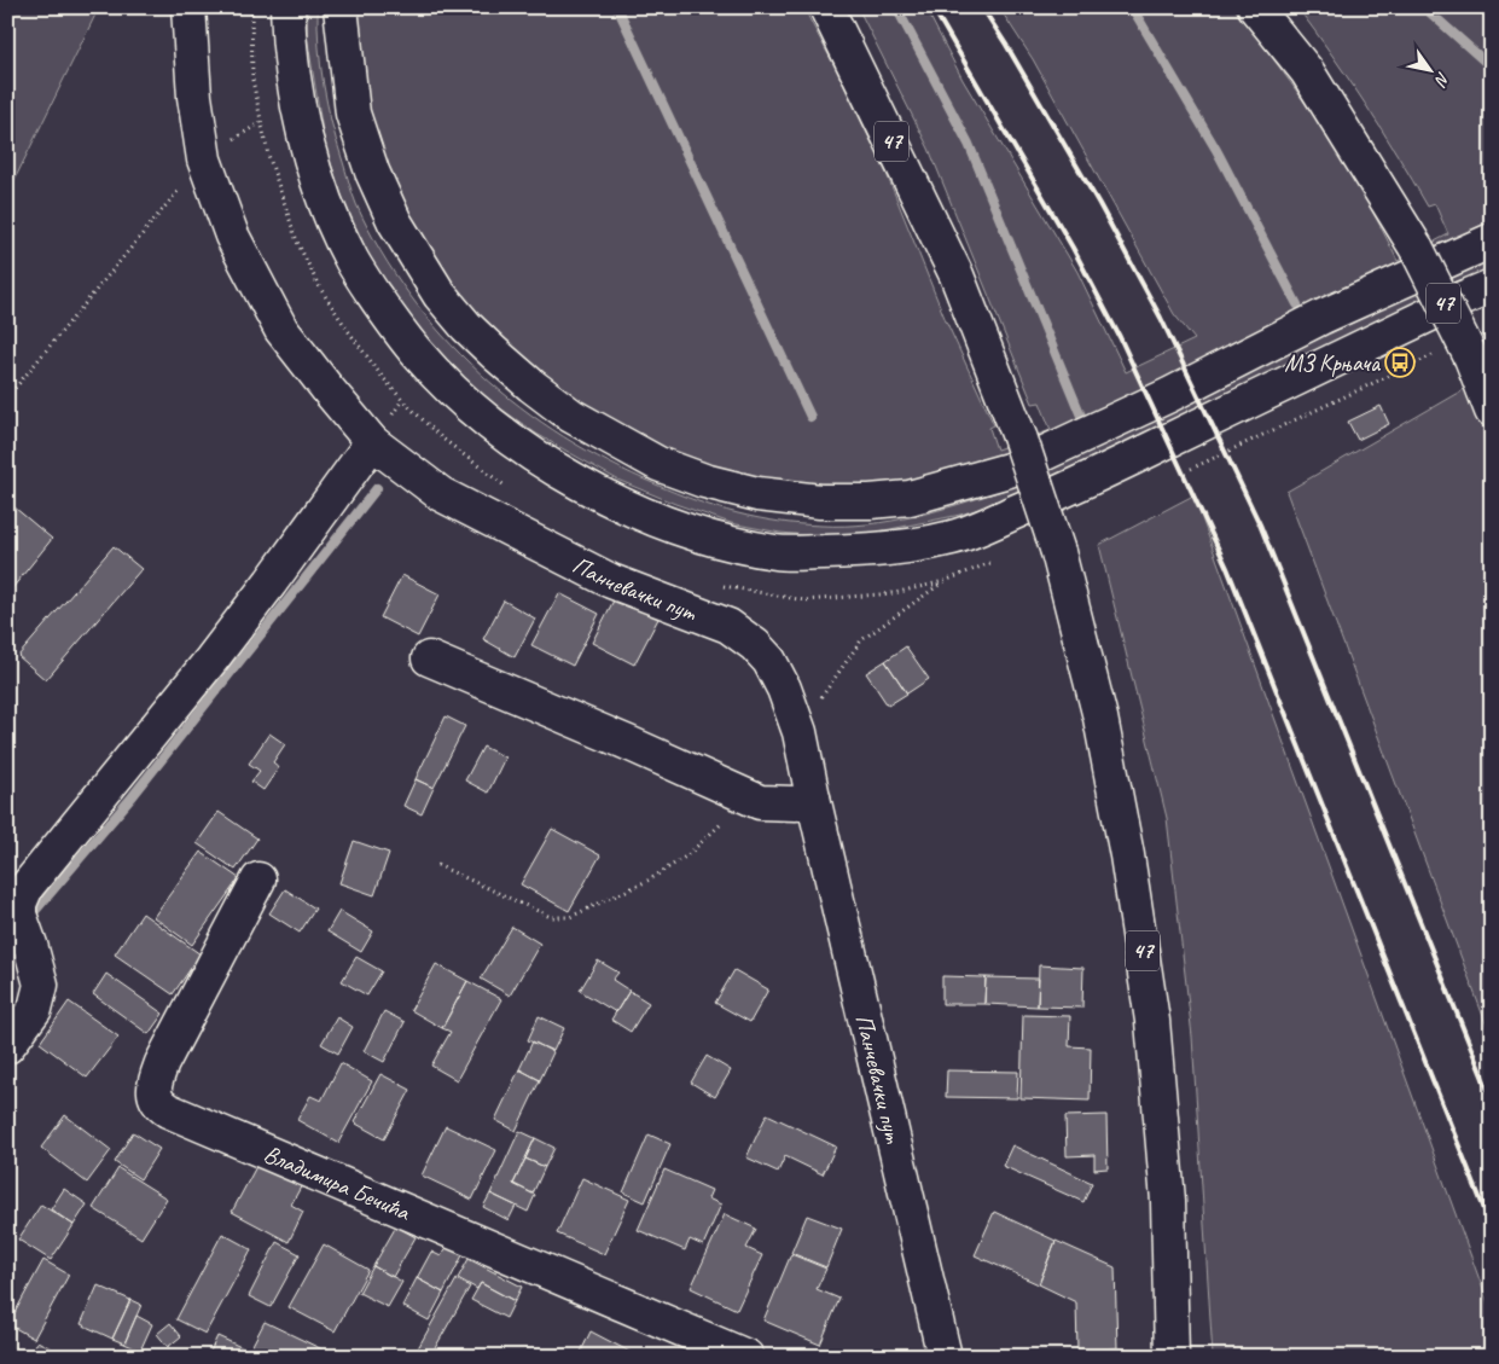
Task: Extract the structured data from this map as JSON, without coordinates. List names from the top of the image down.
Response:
{
  "streets": {
    "main road": ["47", "Панчевачки пут", "Владимира Бечића"]
  },
  "places": {
    "bus stop": ["МЗ Крњача"]
  },
  "north": "bottom right"
}
